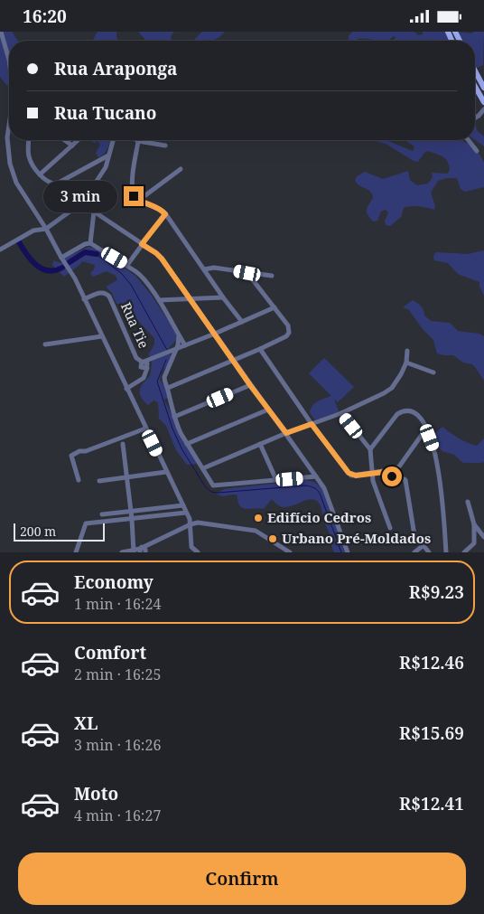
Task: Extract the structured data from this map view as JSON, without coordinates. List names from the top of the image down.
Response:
{
  "streets": {
    "street": ["Rua Tie"]
  },
  "places": ["Edifício Cedros", "Urbano Pré-Moldados"],
  "scale_bar": "200 m",
  "page": {
    "status": "16:20",
    "banner": ["Rua Araponga", "Rua Tucano"],
    "bubble": "3 min",
    "scale": "200 m",
    "list": [
      {
        "name": "Economy",
        "note": "1 min · 16:24",
        "value": "R$9.23"
      },
      {
        "name": "Comfort",
        "note": "2 min · 16:25",
        "value": "R$12.46"
      },
      {
        "name": "XL",
        "note": "3 min · 16:26",
        "value": "R$15.69"
      },
      {
        "name": "Moto",
        "note": "4 min · 16:27",
        "value": "R$12.41"
      }
    ],
    "buttons": "Confirm"
  }
}
